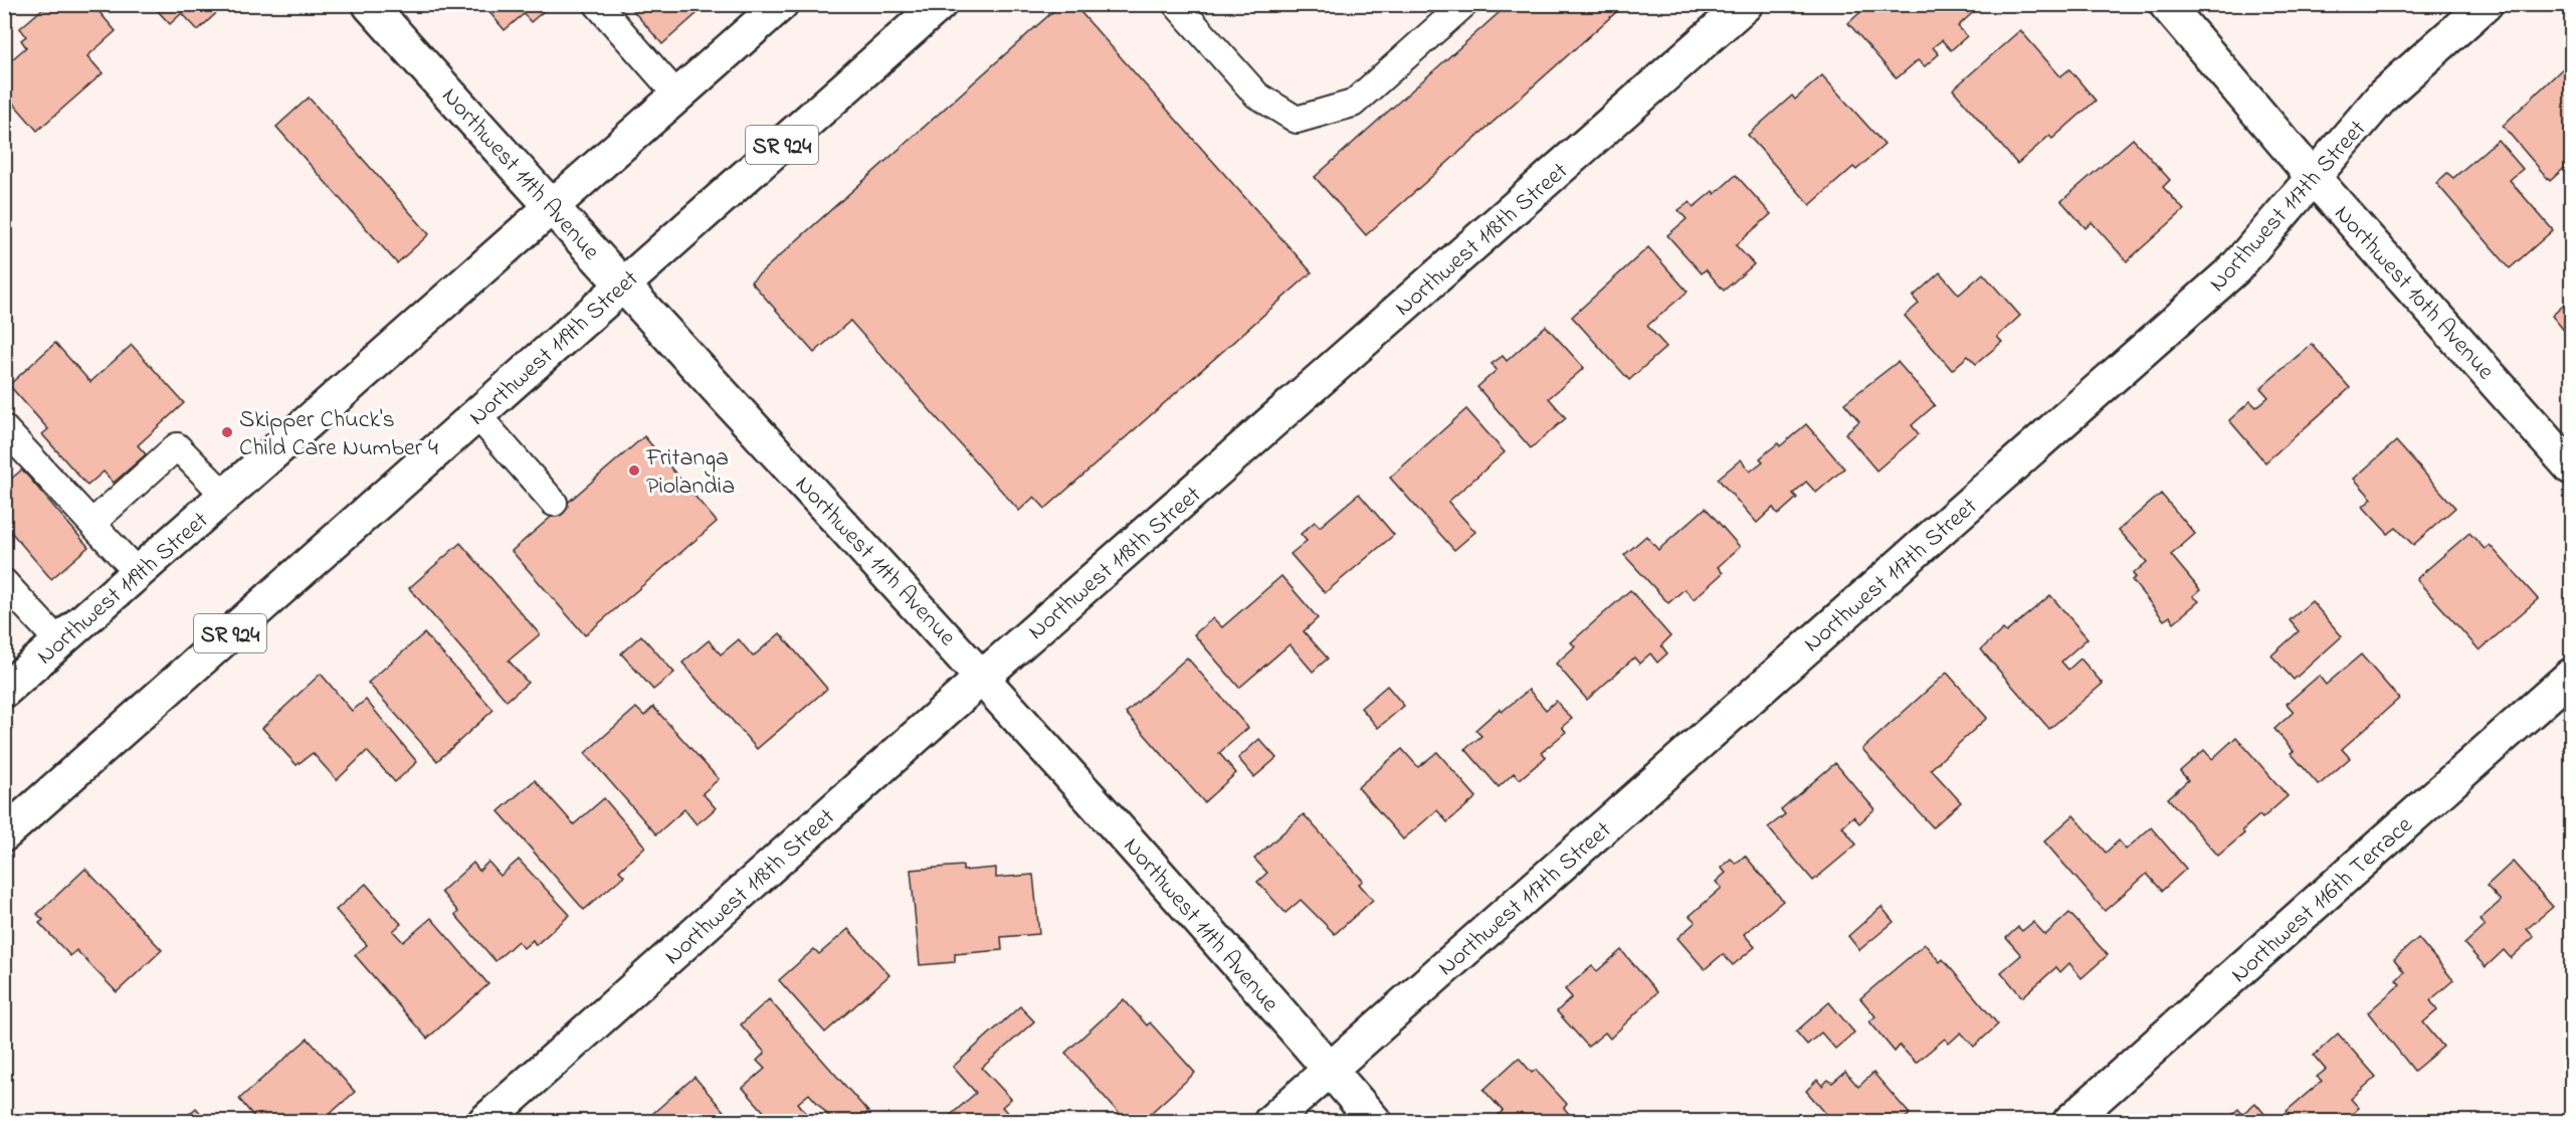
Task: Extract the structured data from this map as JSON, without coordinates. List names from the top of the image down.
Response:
{
  "streets": {
    "main road": [
      "SR 924",
      "Northwest 11th Avenue",
      "Northwest 117th Street",
      "Northwest 118th Street",
      "Northwest 10th Avenue",
      "Northwest 119th Street",
      "Northwest 116th Terrace"
    ]
  },
  "crossings": [
    ["Northwest 11th Avenue", "Northwest 117th Street"],
    ["Northwest 11th Avenue", "Northwest 118th Street"],
    ["Northwest 11th Avenue", "Northwest 119th Street"],
    ["Northwest 117th Street", "Northwest 10th Avenue"]
  ],
  "places": ["Skipper Chuck's Child Care Number 4", "Fritanga Piolandia"]
}
